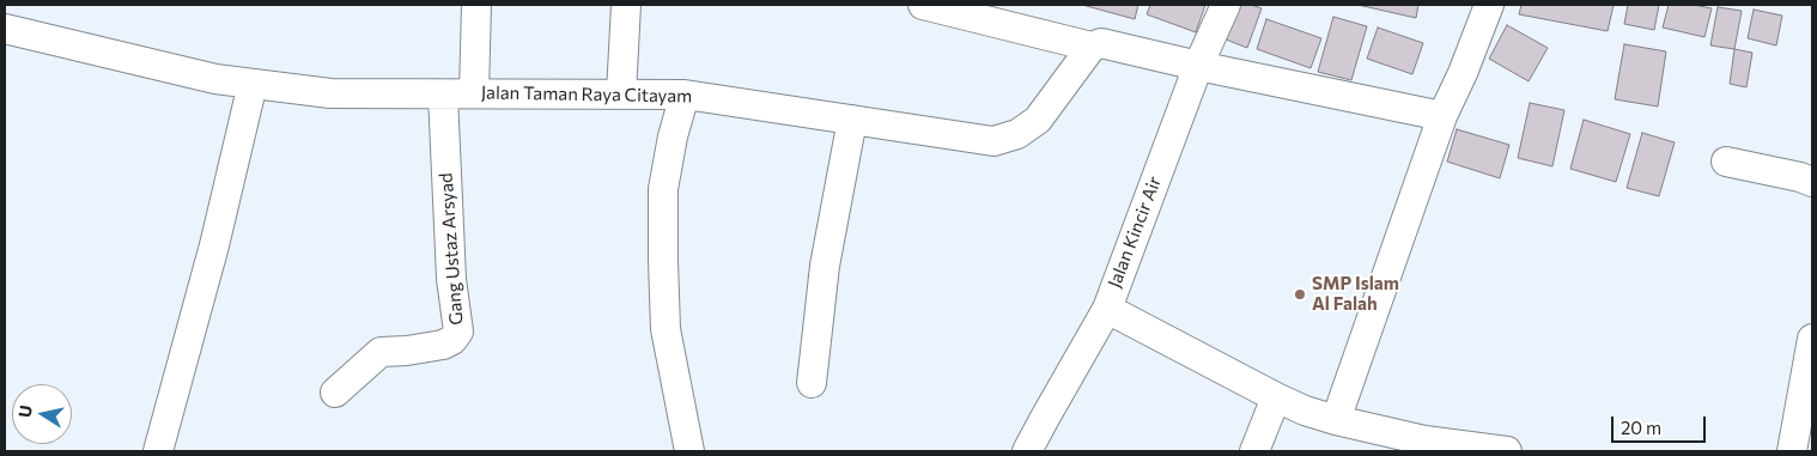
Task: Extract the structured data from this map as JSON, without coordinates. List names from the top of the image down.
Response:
{
  "streets": {
    "street": ["Jalan Taman Raya Citayam", "Jalan Kincir Air", "Gang Ustaz Arsyad"]
  },
  "crossings": [
    ["Jalan Taman Raya Citayam", "Gang Ustaz Arsyad"]
  ],
  "places": ["SMP Islam Al Falah"],
  "scale_bar": "20 m",
  "north": "left"
}
